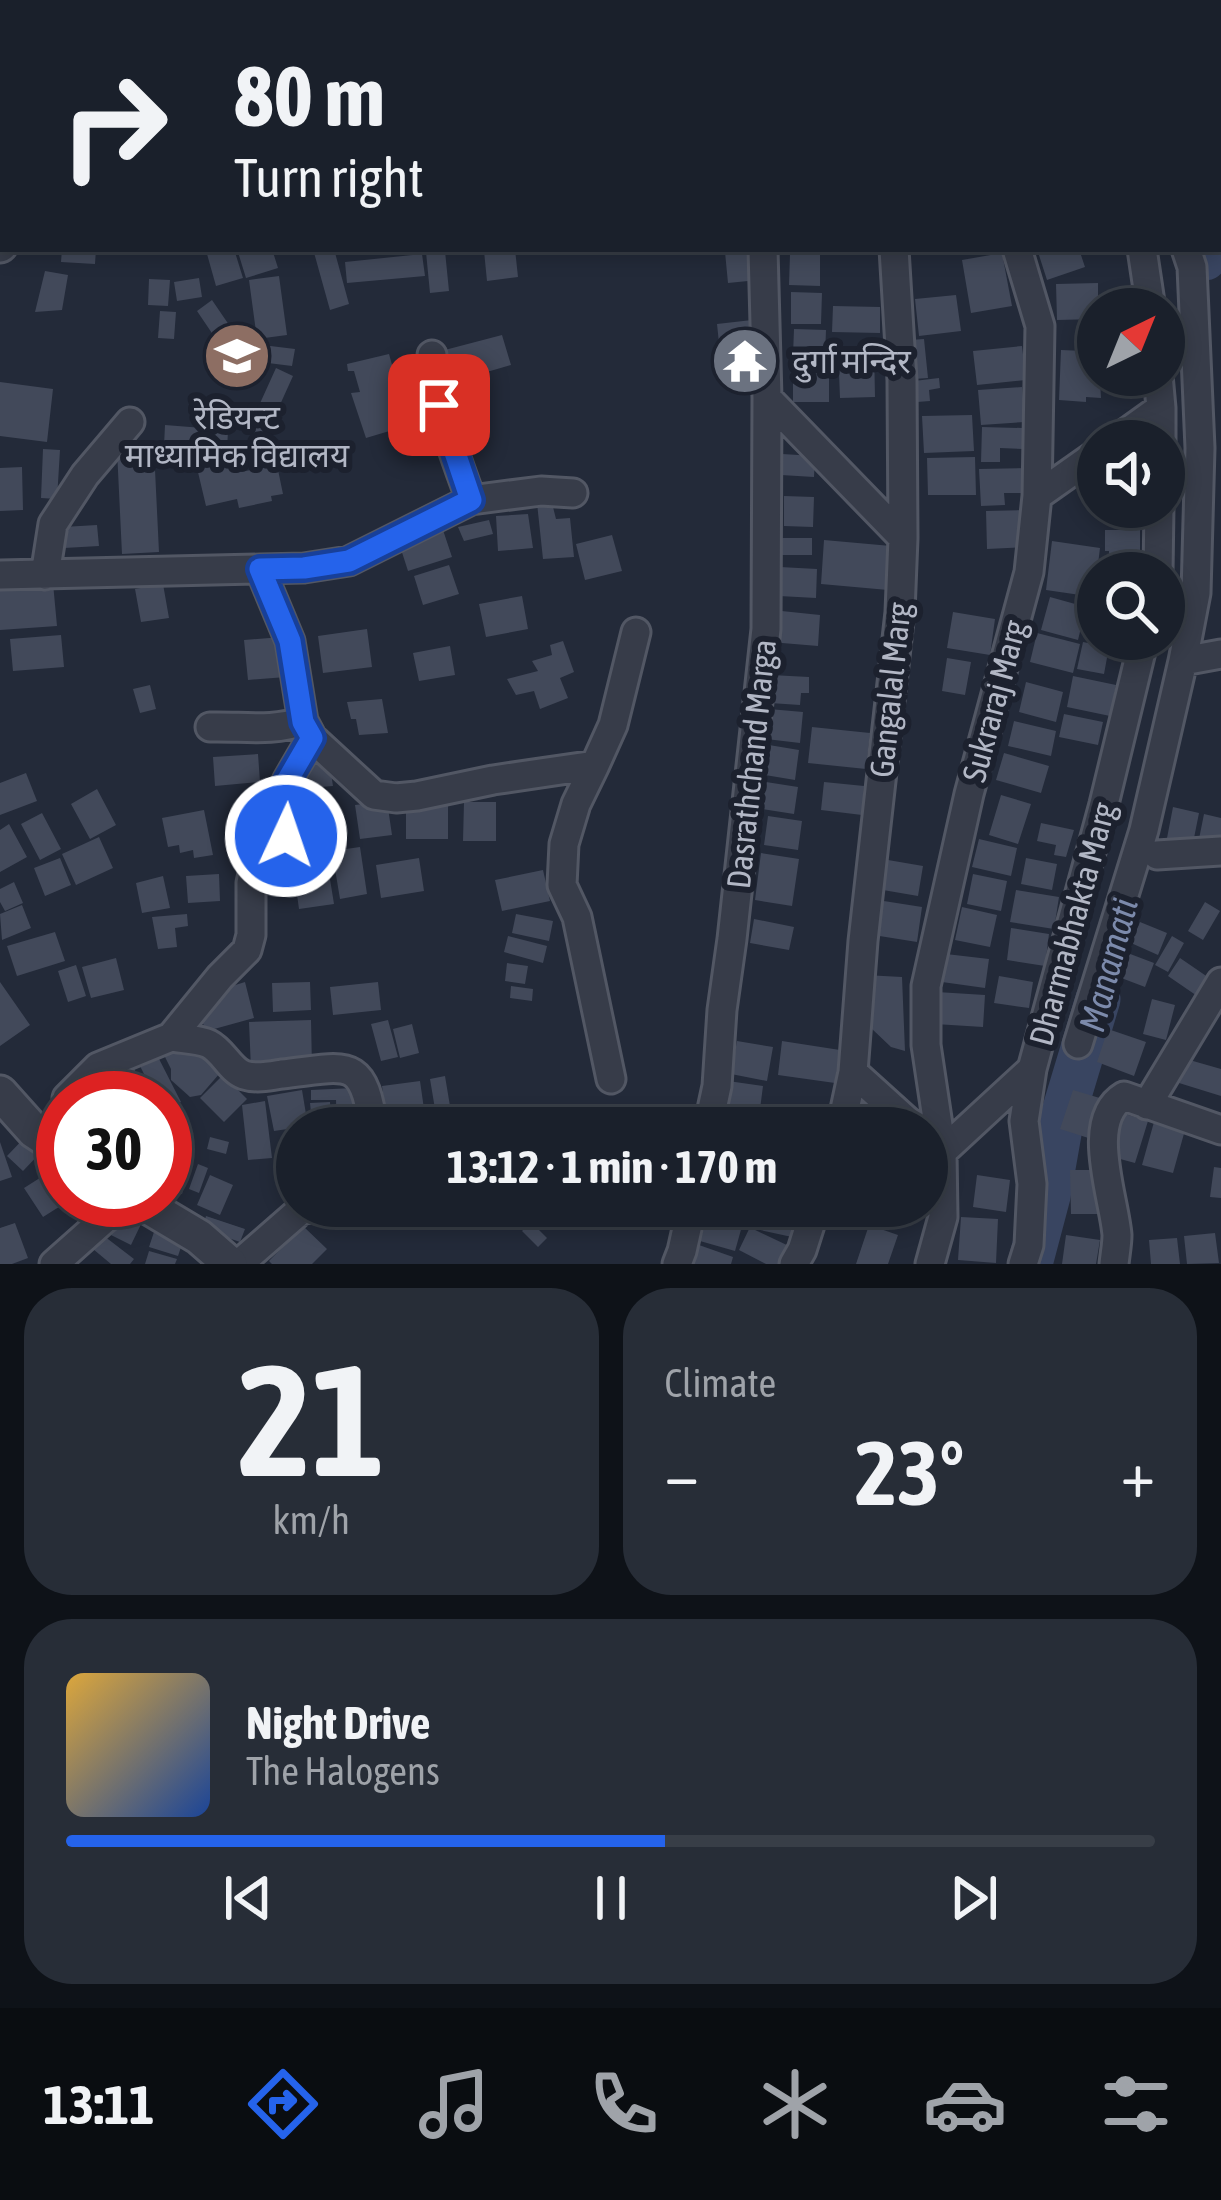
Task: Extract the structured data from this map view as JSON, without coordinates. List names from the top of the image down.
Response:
{
  "streets": {
    "street": [
      "Gangalal Marg",
      "Sukraraj Marg",
      "Dasrathchand Marga",
      "Dharmabhakta Marg"
    ]
  },
  "water": ["Manamati"],
  "places": {
    "school or university": ["रेडियन्ट माध्यामिक विद्यालय"],
    "temple": ["दुर्गा मन्दिर"]
  },
  "north": "top right",
  "page": {
    "turn": ["80 m", "Turn right"],
    "limit": "30",
    "trip": "13:12 · 1 min · 170 m",
    "tile": [
      ["21", "km/h"],
      "Climate"
    ],
    "heat": ["−", "23°", "+"],
    "song": ["Night Drive", "The Halogens"],
    "tabs": "13:11"
  }
}
